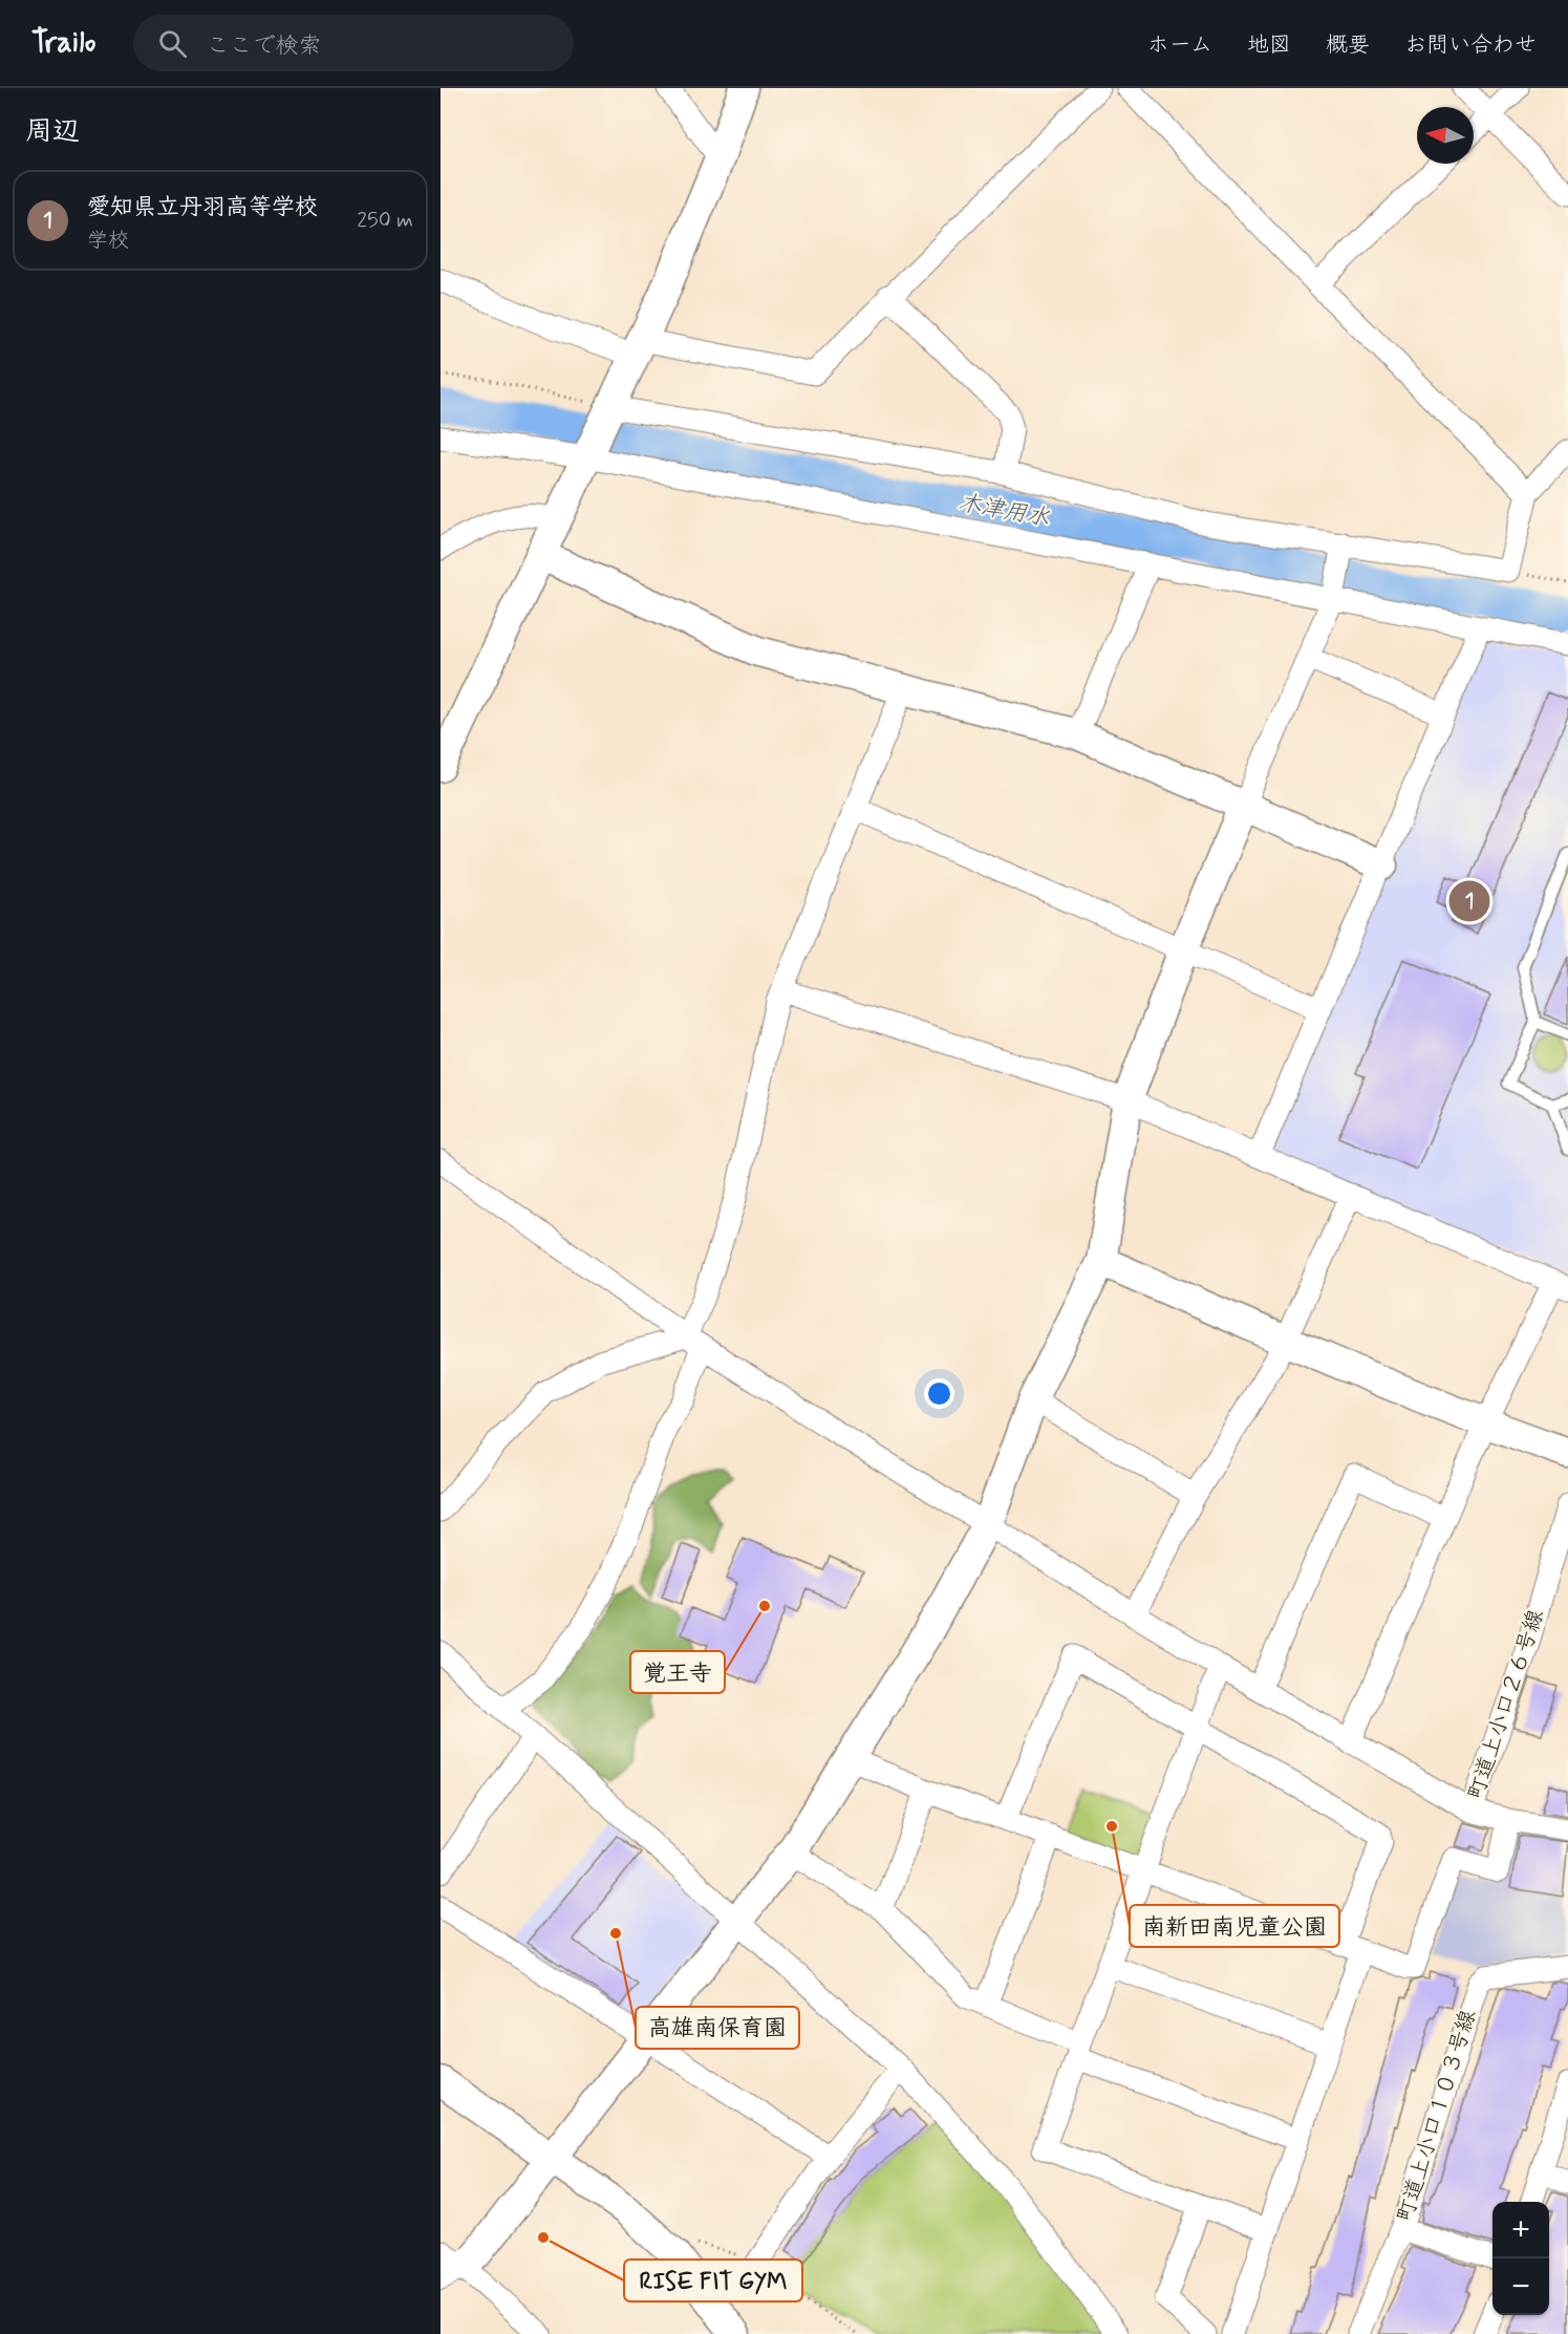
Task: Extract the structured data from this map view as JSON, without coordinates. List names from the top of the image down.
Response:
{
  "streets": {
    "street": ["町道上小口２６号線", "町道上小口１０３号線"]
  },
  "water": ["木津用水"],
  "places": [
    "覚王寺",
    "南新田南児童公園",
    "高雄南保育園",
    "RISE FIT GYM"
  ],
  "north": "left",
  "page": {
    "header": "Trailo",
    "search": "ここで検索",
    "nav": [
      "ホーム",
      "地図",
      "概要",
      "お問い合わせ"
    ],
    "heading": "周辺",
    "list": [
      {
        "mark": "1",
        "name": "愛知県立丹羽高等学校",
        "note": "学校",
        "value": "250 m"
      }
    ],
    "pins": "1",
    "map_buttons": ["+", "−"]
  }
}
